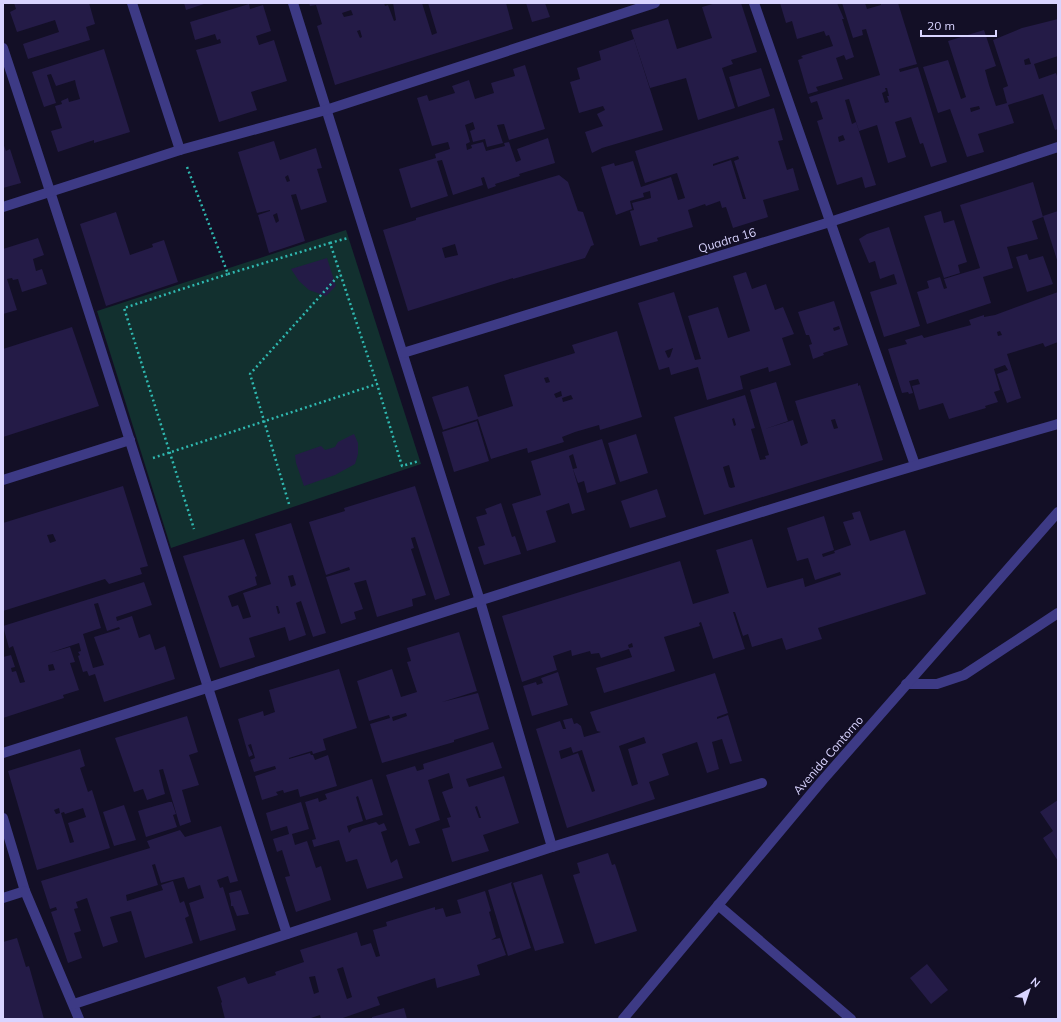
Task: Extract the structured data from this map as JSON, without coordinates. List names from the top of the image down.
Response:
{
  "streets": {
    "street": ["Quadra 16", "Avenida Contorno"]
  },
  "scale_bar": "20 m",
  "north": "top right"
}
